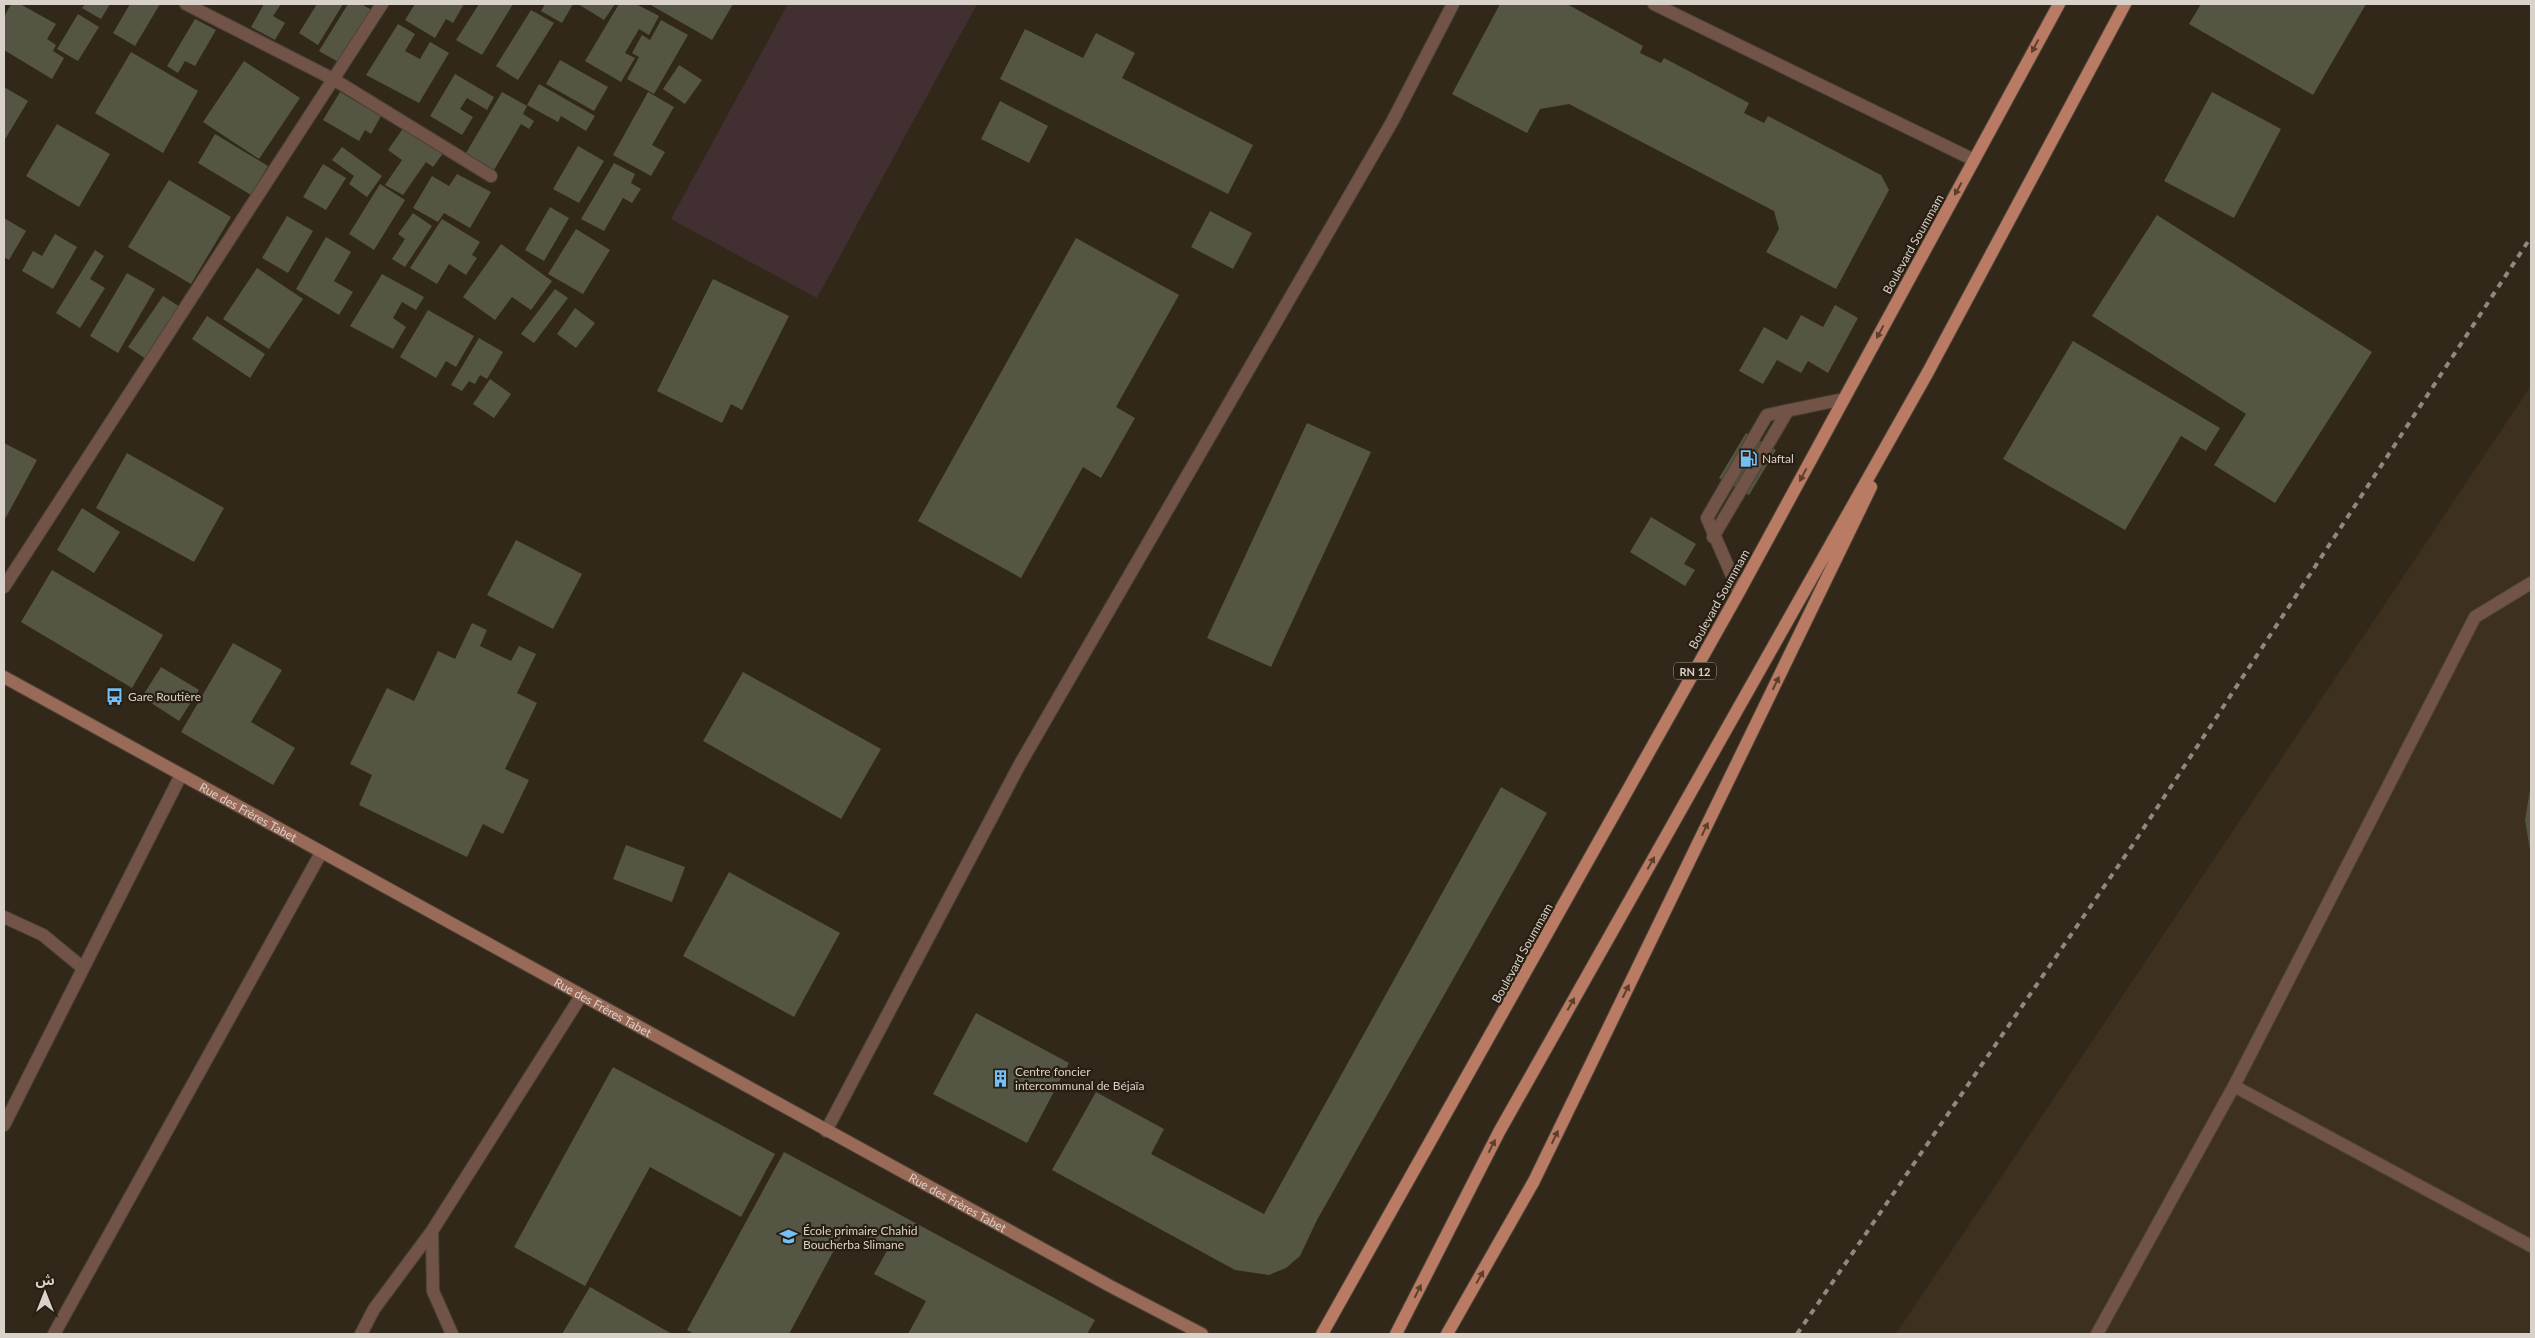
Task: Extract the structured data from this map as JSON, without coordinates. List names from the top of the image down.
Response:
{
  "streets": {
    "main road": ["Boulevard Soummam", "RN 12"],
    "street": ["Rue des Frères Tabet"]
  },
  "places": {
    "fuel station": ["Naftal"],
    "bus stop": ["Gare Routière"],
    "building": ["Centre foncier intercommunal de Béjaïa"],
    "school or university": ["École primaire Chahid Boucherba Slimane"]
  },
  "north": "top"
}
